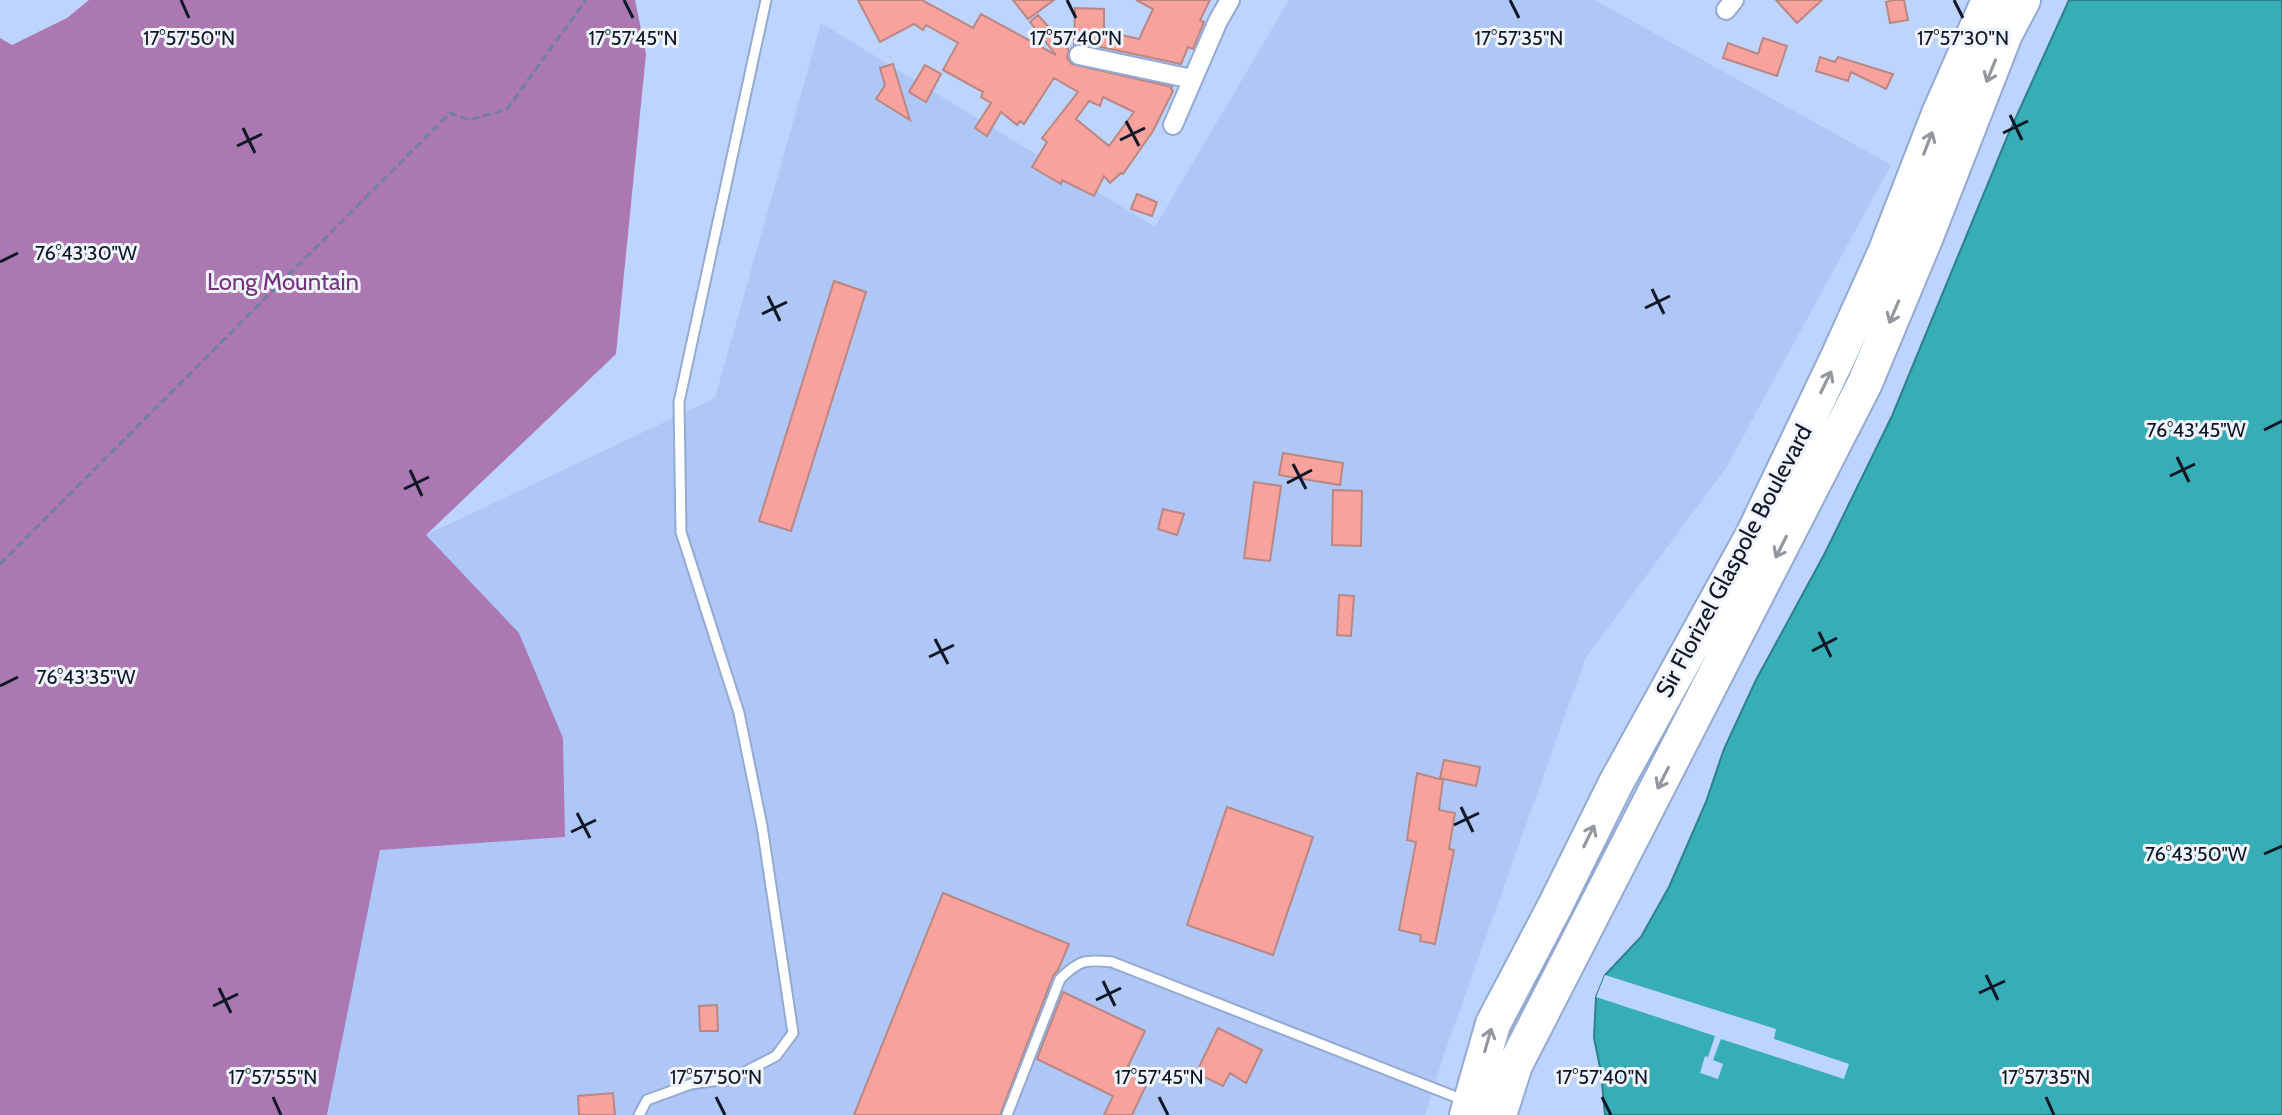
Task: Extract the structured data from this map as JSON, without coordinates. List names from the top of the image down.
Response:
{
  "streets": {
    "highway": ["Sir Florizel Glaspole Boulevard"]
  },
  "parks": ["Long Mountain"],
  "coordinates": [
    "17°57'50\"N",
    "17°57'45\"N",
    "17°57'40\"N",
    "17°57'35\"N",
    "17°57'30\"N",
    "76°43'30\"W",
    "76°43'45\"W",
    "76°43'35\"W",
    "76°43'50\"W",
    "17°57'55\"N"
  ]
}
